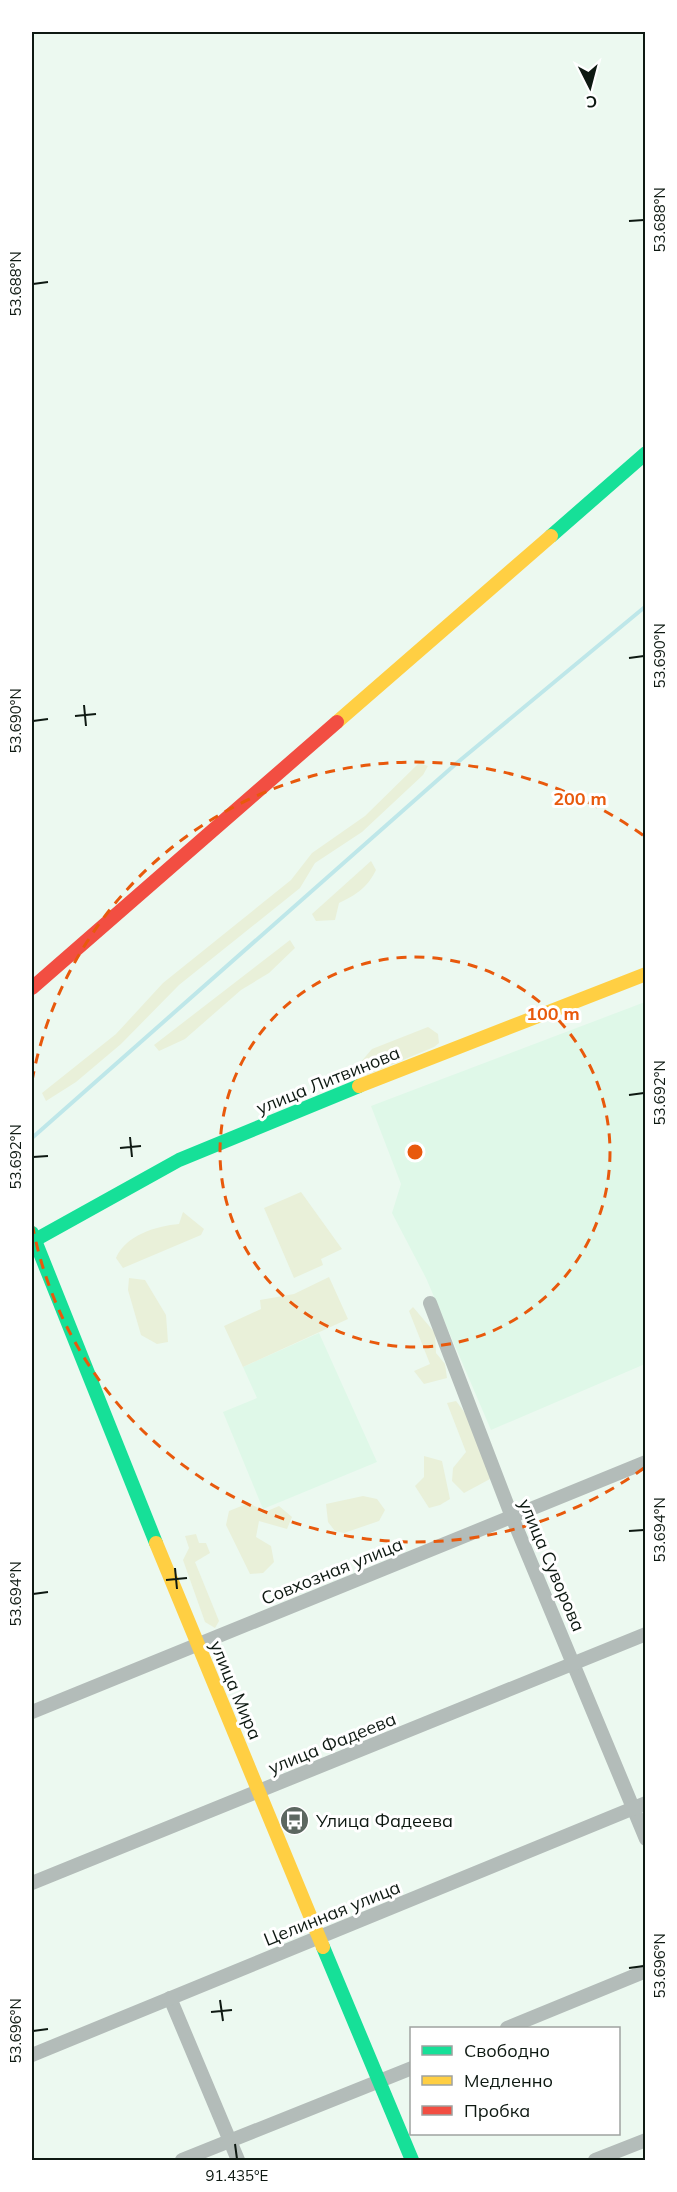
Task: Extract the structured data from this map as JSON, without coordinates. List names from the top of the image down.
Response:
{
  "streets": {
    "main road": ["улица Литвинова", "улица Мира"],
    "street": [
      "улица Суворова",
      "Совхозная улица",
      "улица Фадеева",
      "Целинная улица"
    ]
  },
  "crossings": [
    ["улица Литвинова", "улица Мира"],
    ["улица Суворова", "Совхозная улица"],
    ["улица Суворова", "улица Фадеева"],
    ["улица Суворова", "Целинная улица"],
    ["Совхозная улица", "улица Мира"],
    ["улица Мира", "улица Фадеева"],
    ["улица Мира", "Целинная улица"]
  ],
  "places": {
    "bus stop": ["Улица Фадеева"]
  },
  "legend": ["Свободно", "Медленно", "Пробка"],
  "north": "bottom",
  "coordinates": [
    "53.688°N",
    "53.690°N",
    "53.692°N",
    "53.694°N",
    "53.696°N",
    "91.435°E"
  ],
  "rings": ["200 m", "100 m"]
}
